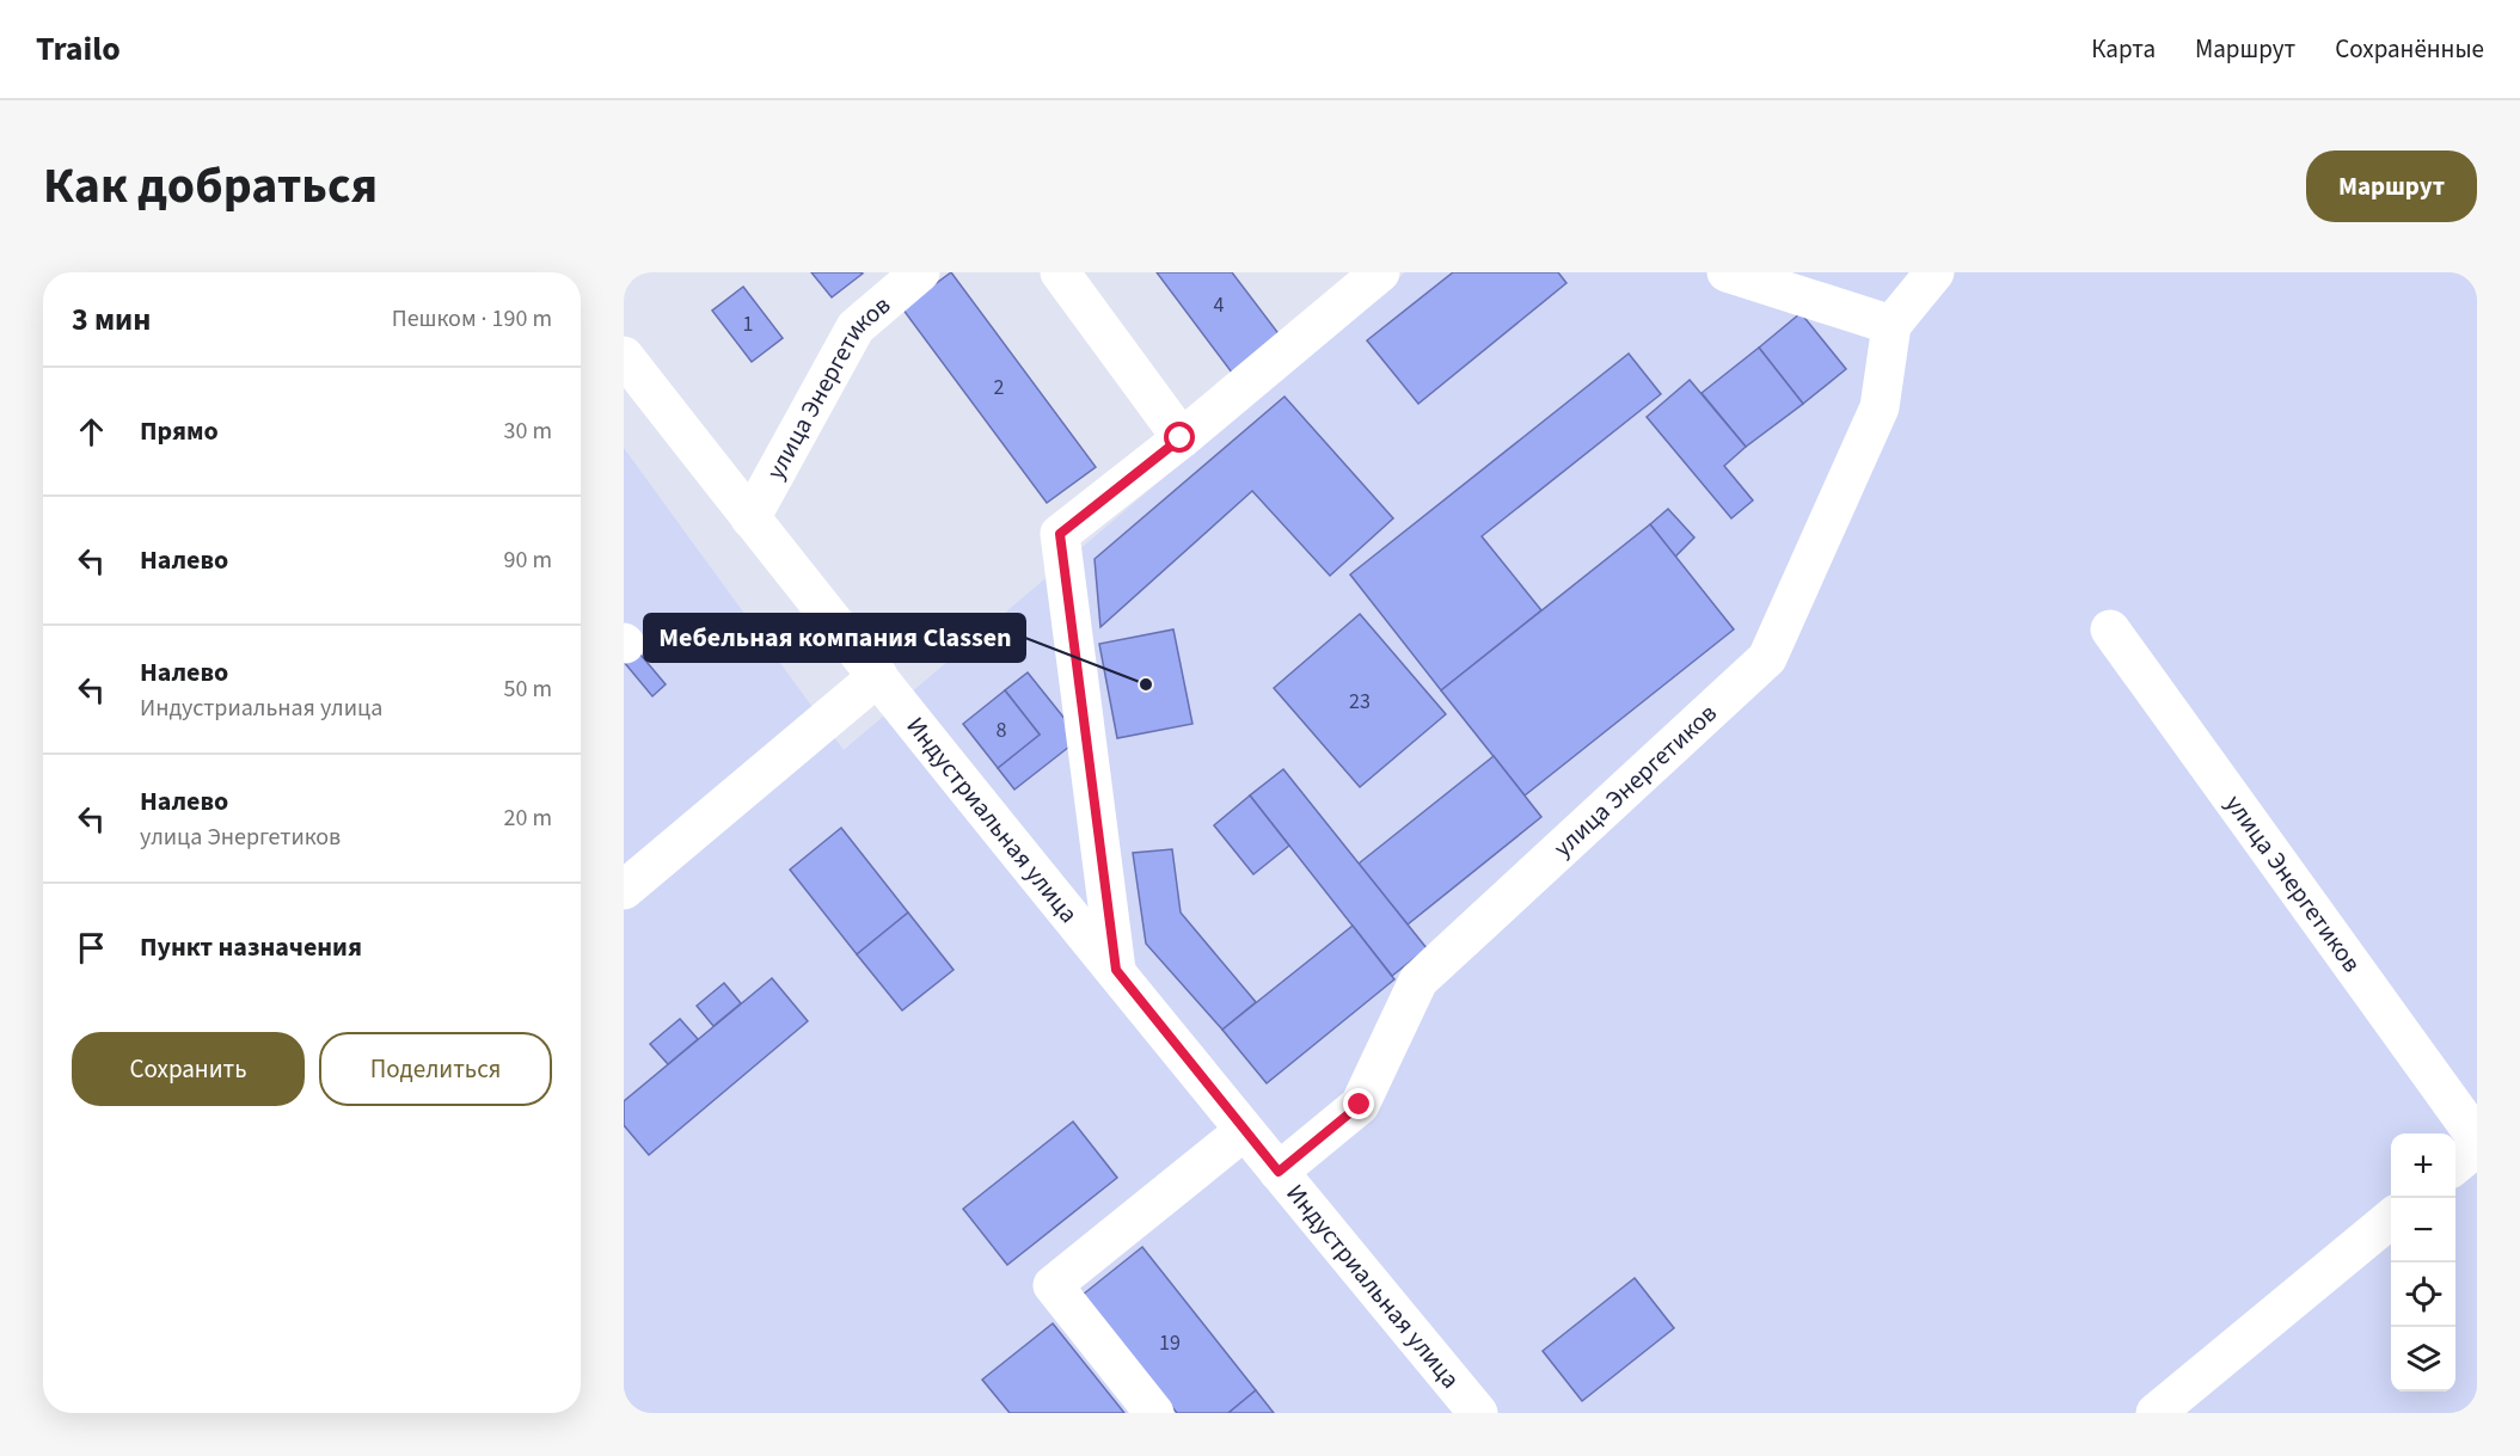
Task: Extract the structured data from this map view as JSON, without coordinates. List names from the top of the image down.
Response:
{
  "streets": {
    "street": ["улица Энергетиков", "Индустриальная улица"]
  },
  "crossings": [
    ["улица Энергетиков", "Индустриальная улица"]
  ],
  "places": ["Мебельная компания Сlassen"],
  "house_numbers": [
    "4",
    "1",
    "2",
    "23",
    "8",
    "19"
  ],
  "page": {
    "header": "Trailo",
    "nav": ["Карта", "Маршрут", "Сохранённые"],
    "title": "Как добраться",
    "buttons": [
      "Маршрут",
      ["Сохранить", "Поделиться"]
    ],
    "heading": ["3 мин", "Пешком · 190 m"],
    "list": [
      ["Прямо", "30 m"],
      ["Налево", "90 m"],
      ["Налево", "Индустриальная улица", "50 m"],
      ["Налево", "улица Энергетиков", "20 m"],
      "Пункт назначения"
    ],
    "map_buttons": ["+", "−"]
  }
}
